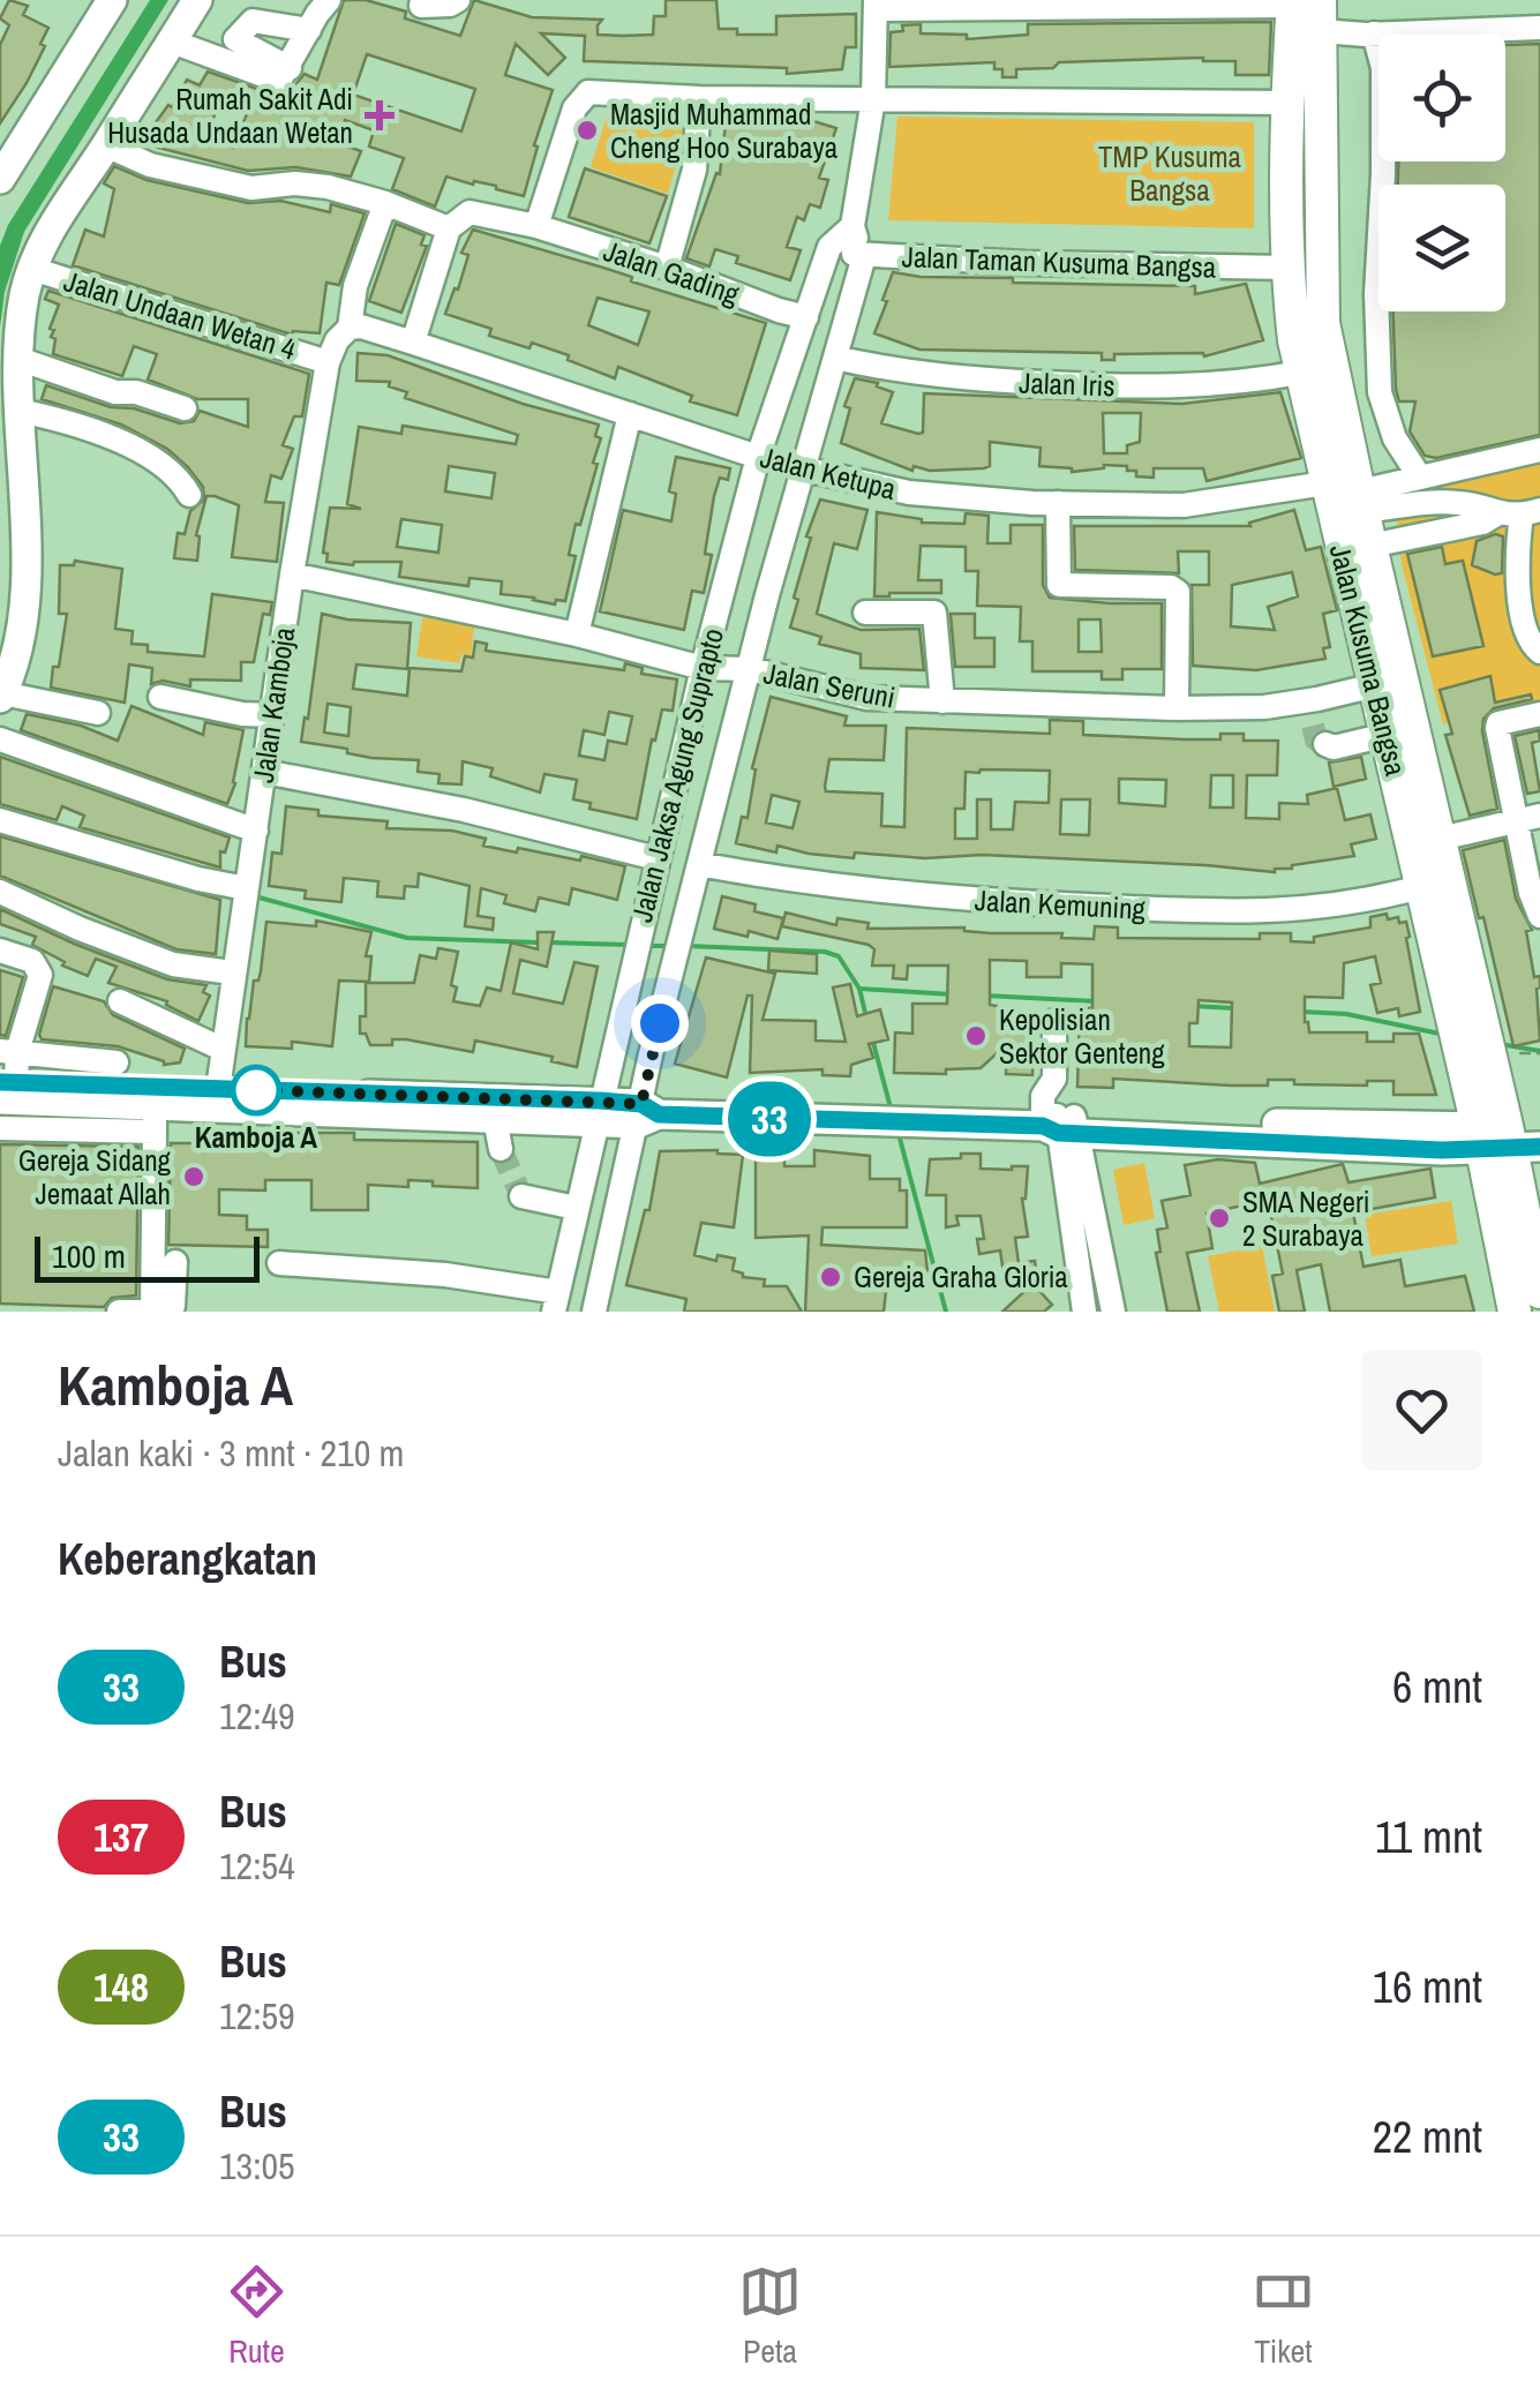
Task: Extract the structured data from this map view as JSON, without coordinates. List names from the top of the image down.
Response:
{
  "streets": {
    "highway": ["Jalan Kusuma Bangsa"],
    "street": [
      "Jalan Taman Kusuma Bangsa",
      "Jalan Gading",
      "Jalan Undaan Wetan 4",
      "Jalan Iris",
      "Jalan Ketupa",
      "Jalan Seruni",
      "Jalan Kamboja",
      "Jalan Jaksa Agung Suprapto",
      "Jalan Kemuning"
    ]
  },
  "crossings": [
    ["Jalan Taman Kusuma Bangsa", "Jalan Kusuma Bangsa"],
    ["Jalan Taman Kusuma Bangsa", "Jalan Jaksa Agung Suprapto"],
    ["Jalan Gading", "Jalan Jaksa Agung Suprapto"],
    ["Jalan Undaan Wetan 4", "Jalan Kamboja"],
    ["Jalan Iris", "Jalan Kusuma Bangsa"],
    ["Jalan Iris", "Jalan Jaksa Agung Suprapto"],
    ["Jalan Ketupa", "Jalan Kusuma Bangsa"],
    ["Jalan Ketupa", "Jalan Kamboja"],
    ["Jalan Ketupa", "Jalan Jaksa Agung Suprapto"],
    ["Jalan Kusuma Bangsa", "Jalan Seruni"],
    ["Jalan Kusuma Bangsa", "Jalan Kemuning"],
    ["Jalan Seruni", "Jalan Kamboja"],
    ["Jalan Seruni", "Jalan Jaksa Agung Suprapto"],
    ["Jalan Jaksa Agung Suprapto", "Jalan Kemuning"]
  ],
  "parks": ["TMP Kusuma Bangsa"],
  "places": {
    "health": ["Rumah Sakit Adi Husada Undaan Wetan"],
    "other": [
      "Masjid Muhammad Cheng Hoo Surabaya",
      "Kepolisian Sektor Genteng",
      "Kamboja A",
      "Gereja Sidang Jemaat Allah",
      "SMA Negeri 2 Surabaya",
      "Gereja Graha Gloria"
    ]
  },
  "lines": ["bus line 33"],
  "scale_bar": "100 m",
  "page": {
    "on_map": "33",
    "scale": "100 m",
    "heading": [
      ["Kamboja A", "Jalan kaki · 3 mnt · 210 m"],
      "Keberangkatan"
    ],
    "list": [
      {
        "mark": "33",
        "name": "Bus",
        "note": "12:49",
        "value": "6 mnt"
      },
      {
        "mark": "137",
        "name": "Bus",
        "note": "12:54",
        "value": "11 mnt"
      },
      {
        "mark": "148",
        "name": "Bus",
        "note": "12:59",
        "value": "16 mnt"
      },
      {
        "mark": "33",
        "name": "Bus",
        "note": "13:05",
        "value": "22 mnt"
      }
    ],
    "tabs": ["Rute", "Peta", "Tiket"]
  }
}
